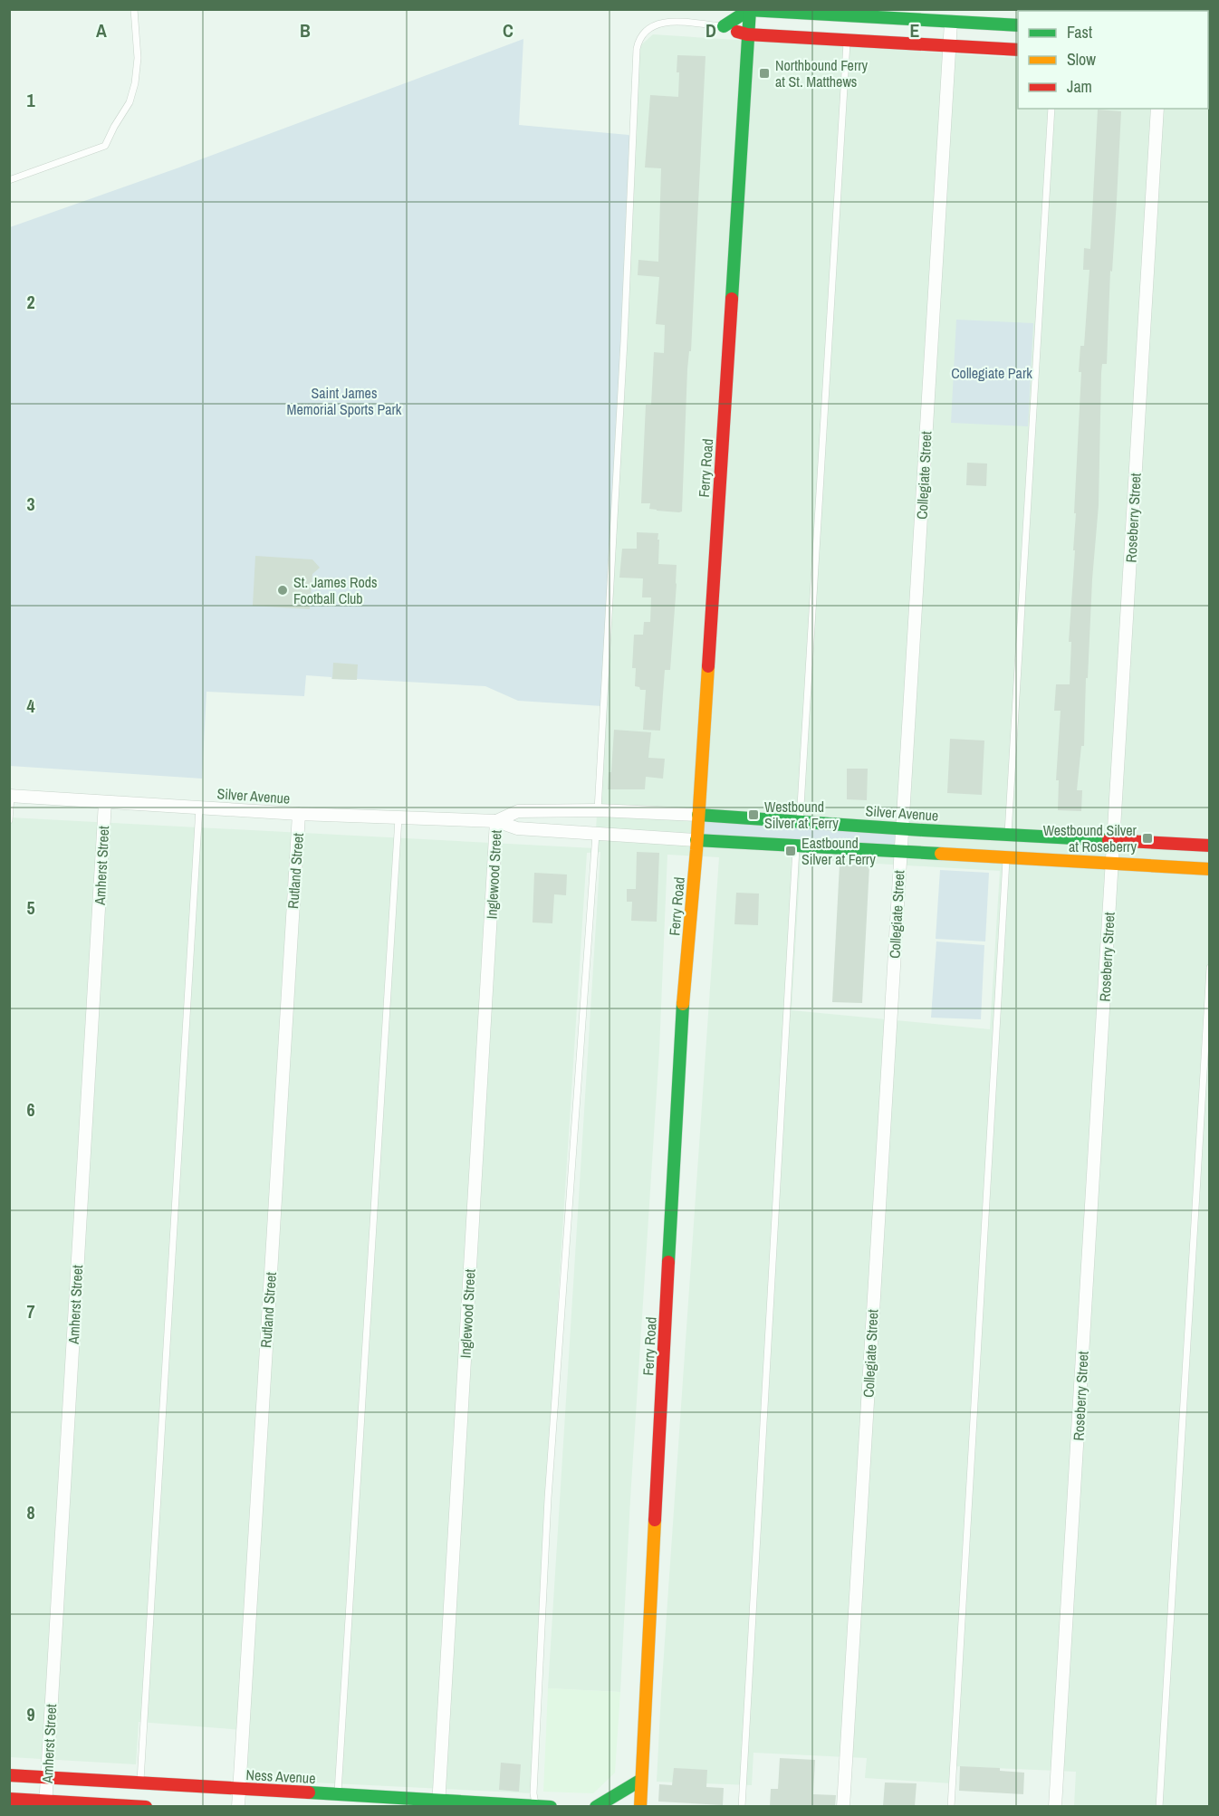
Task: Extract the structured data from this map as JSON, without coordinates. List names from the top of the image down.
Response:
{
  "streets": {
    "main road": ["Ferry Road", "Silver Avenue", "Ness Avenue"],
    "street": [
      "Collegiate Street",
      "Roseberry Street",
      "Amherst Street",
      "Rutland Street",
      "Inglewood Street"
    ]
  },
  "crossings": [
    ["Ferry Road", "Silver Avenue"],
    ["Collegiate Street", "Silver Avenue"],
    ["Roseberry Street", "Silver Avenue"],
    ["Silver Avenue", "Amherst Street"],
    ["Silver Avenue", "Rutland Street"],
    ["Silver Avenue", "Inglewood Street"],
    ["Amherst Street", "Ness Avenue"],
    ["Rutland Street", "Ness Avenue"],
    ["Inglewood Street", "Ness Avenue"]
  ],
  "parks": ["Collegiate Park", "Saint James Memorial Sports Park"],
  "places": {
    "transit": [
      "Northbound Ferry at St. Matthews",
      "Westbound Silver at Ferry",
      "Westbound Silver at Roseberry",
      "Eastbound Silver at Ferry"
    ],
    "other": ["St. James Rods Football Club"]
  },
  "legend": ["Fast", "Slow", "Jam"],
  "grid": {
    "columns": [
      "A",
      "B",
      "C",
      "D",
      "E"
    ],
    "rows": [
      "1",
      "2",
      "3",
      "4",
      "5",
      "6",
      "7",
      "8",
      "9"
    ]
  }
}
